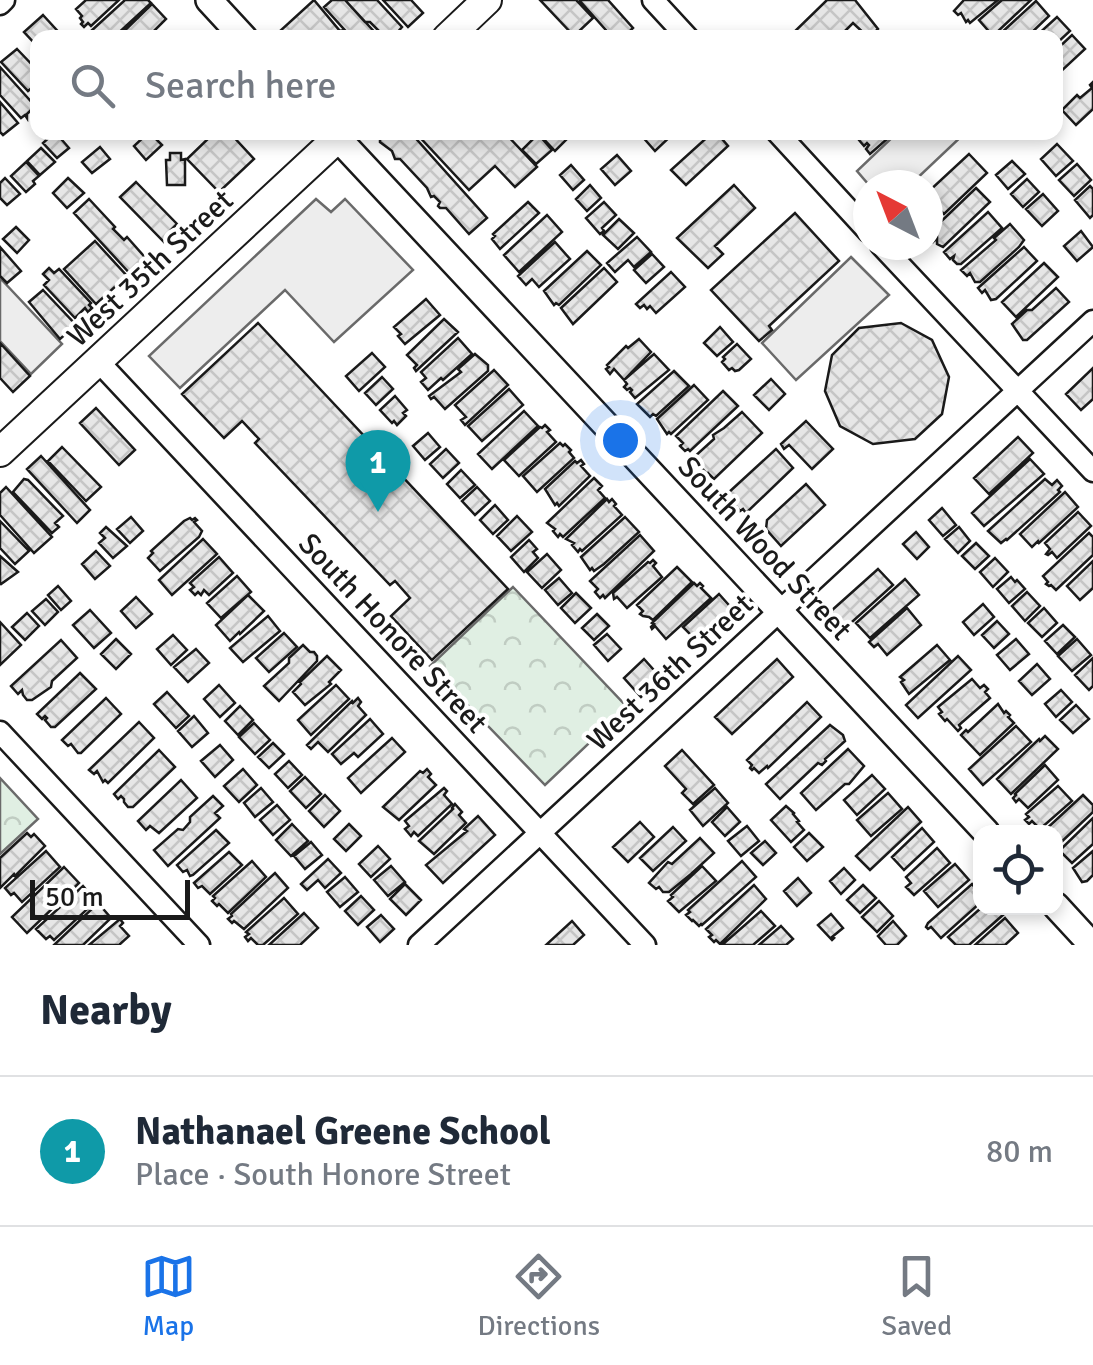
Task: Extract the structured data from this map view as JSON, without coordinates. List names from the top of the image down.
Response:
{
  "streets": {
    "main road": ["West 35th Street"],
    "street": ["South Wood Street", "South Honore Street", "West 36th Street"]
  },
  "crossings": [
    ["West 35th Street", "South Honore Street"],
    ["South Wood Street", "West 36th Street"],
    ["South Honore Street", "West 36th Street"]
  ],
  "scale_bar": "50 m",
  "north": "top left",
  "page": {
    "search": "Search here",
    "pins": "1",
    "scale": "50 m",
    "heading": "Nearby",
    "list": [
      {
        "mark": "1",
        "name": "Nathanael Greene School",
        "note": "Place · South Honore Street",
        "value": "80 m"
      }
    ],
    "nav": ["Map", "Directions", "Saved"]
  }
}
